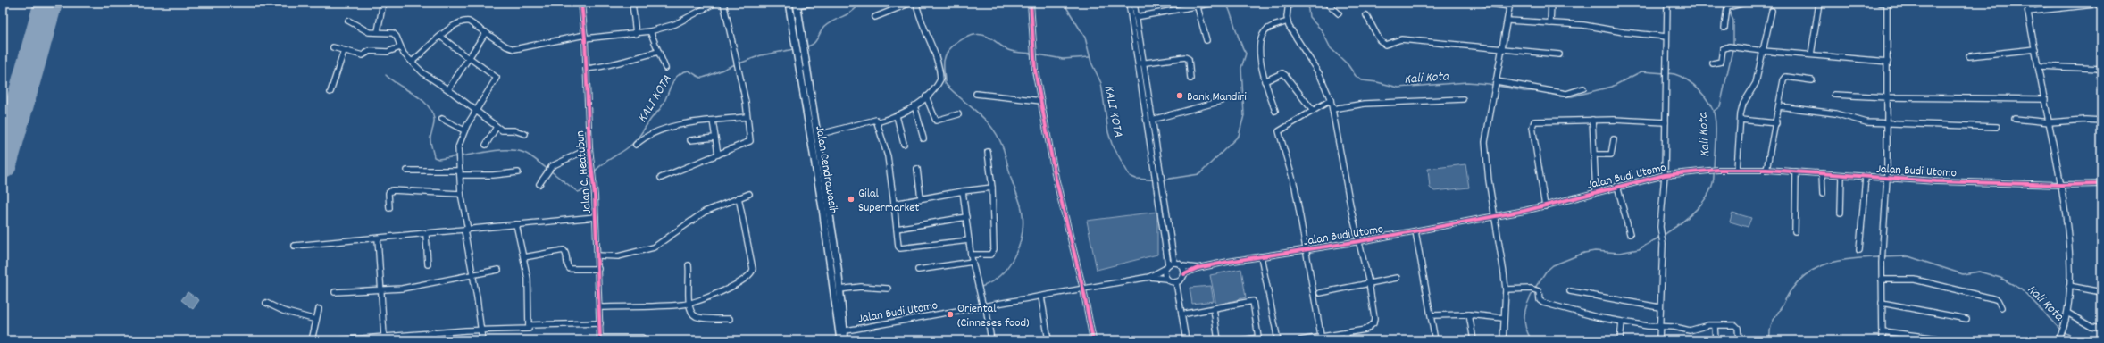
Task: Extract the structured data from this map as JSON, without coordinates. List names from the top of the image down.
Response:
{
  "streets": {
    "main road": ["Jalan Cendrawasih"],
    "street": ["Jalan Budi Utomo", "Jalan C. Heatubun"]
  },
  "crossings": [
    ["Jalan Cendrawasih", "Jalan Budi Utomo"]
  ],
  "water": ["Kali Kota", "KALI KOTA"],
  "places": ["Bank Mandiri", "Gilal Supermarket", "Oriental (Cinneses food)"]
}
